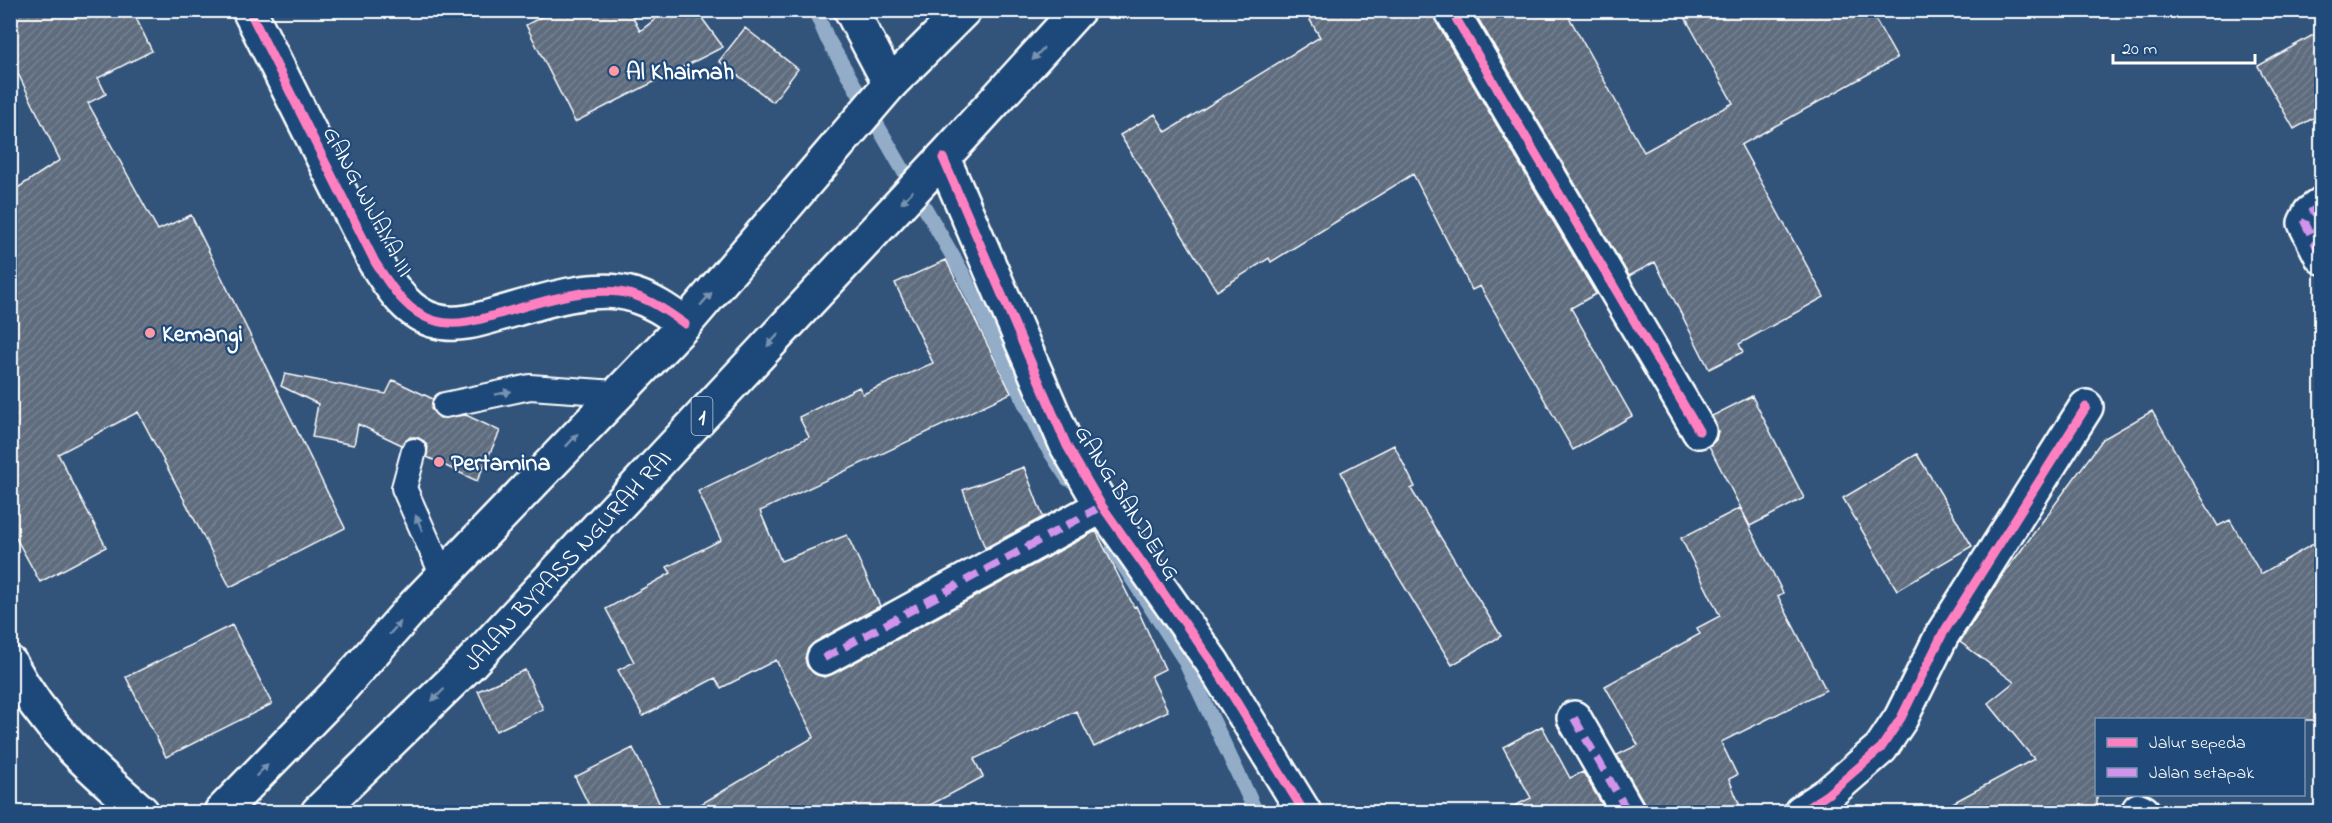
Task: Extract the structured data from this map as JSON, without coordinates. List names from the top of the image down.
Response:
{
  "streets": {
    "main road": [
      "GANG WIJAYA III",
      "1",
      "GANG BANDENG",
      "JALAN BYPASS NGURAH RAI"
    ]
  },
  "crossings": [
    ["GANG BANDENG", "JALAN BYPASS NGURAH RAI"]
  ],
  "places": ["Al Khaimah", "Kemangi", "Pertamina"],
  "legend": ["Jalur sepeda", "Jalan setapak"],
  "scale_bar": "20 m"
}
